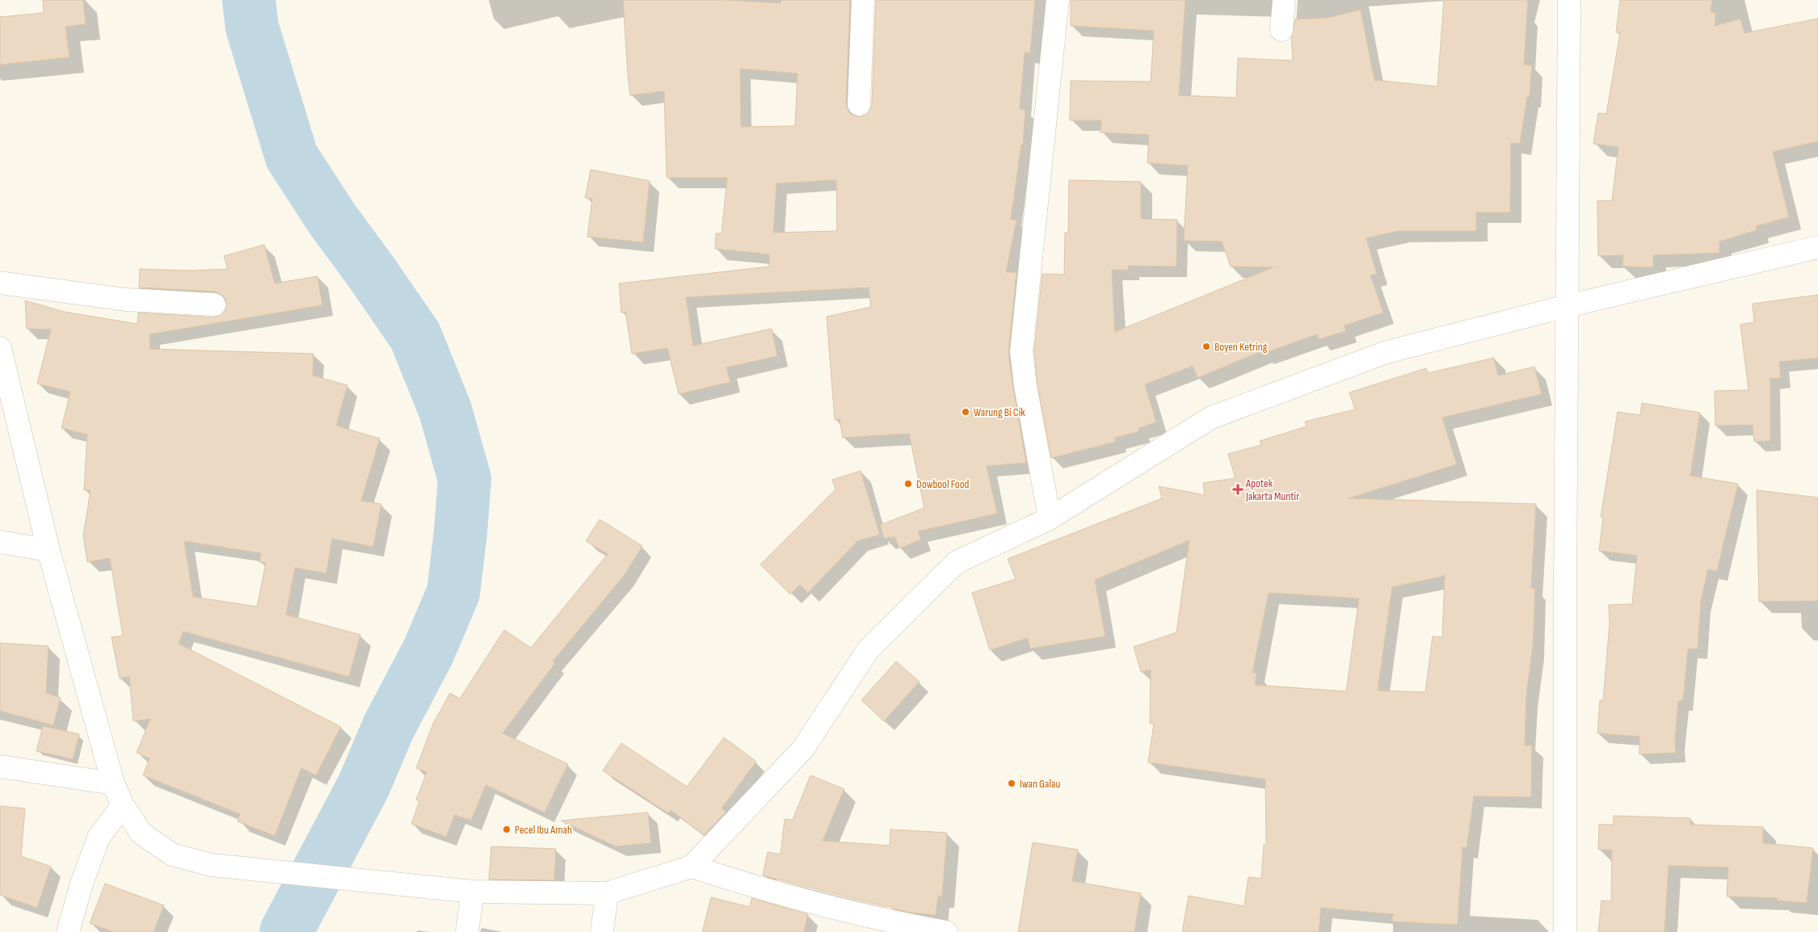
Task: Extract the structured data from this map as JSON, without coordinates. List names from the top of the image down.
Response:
{
  "places": {
    "other": [
      "Boyen Ketring",
      "Warung Bi Cik",
      "Dowbool Food",
      "Iwan Galau",
      "Pecel Ibu Amah"
    ],
    "health": ["Apotek Jakarta Muntir"]
  }
}
